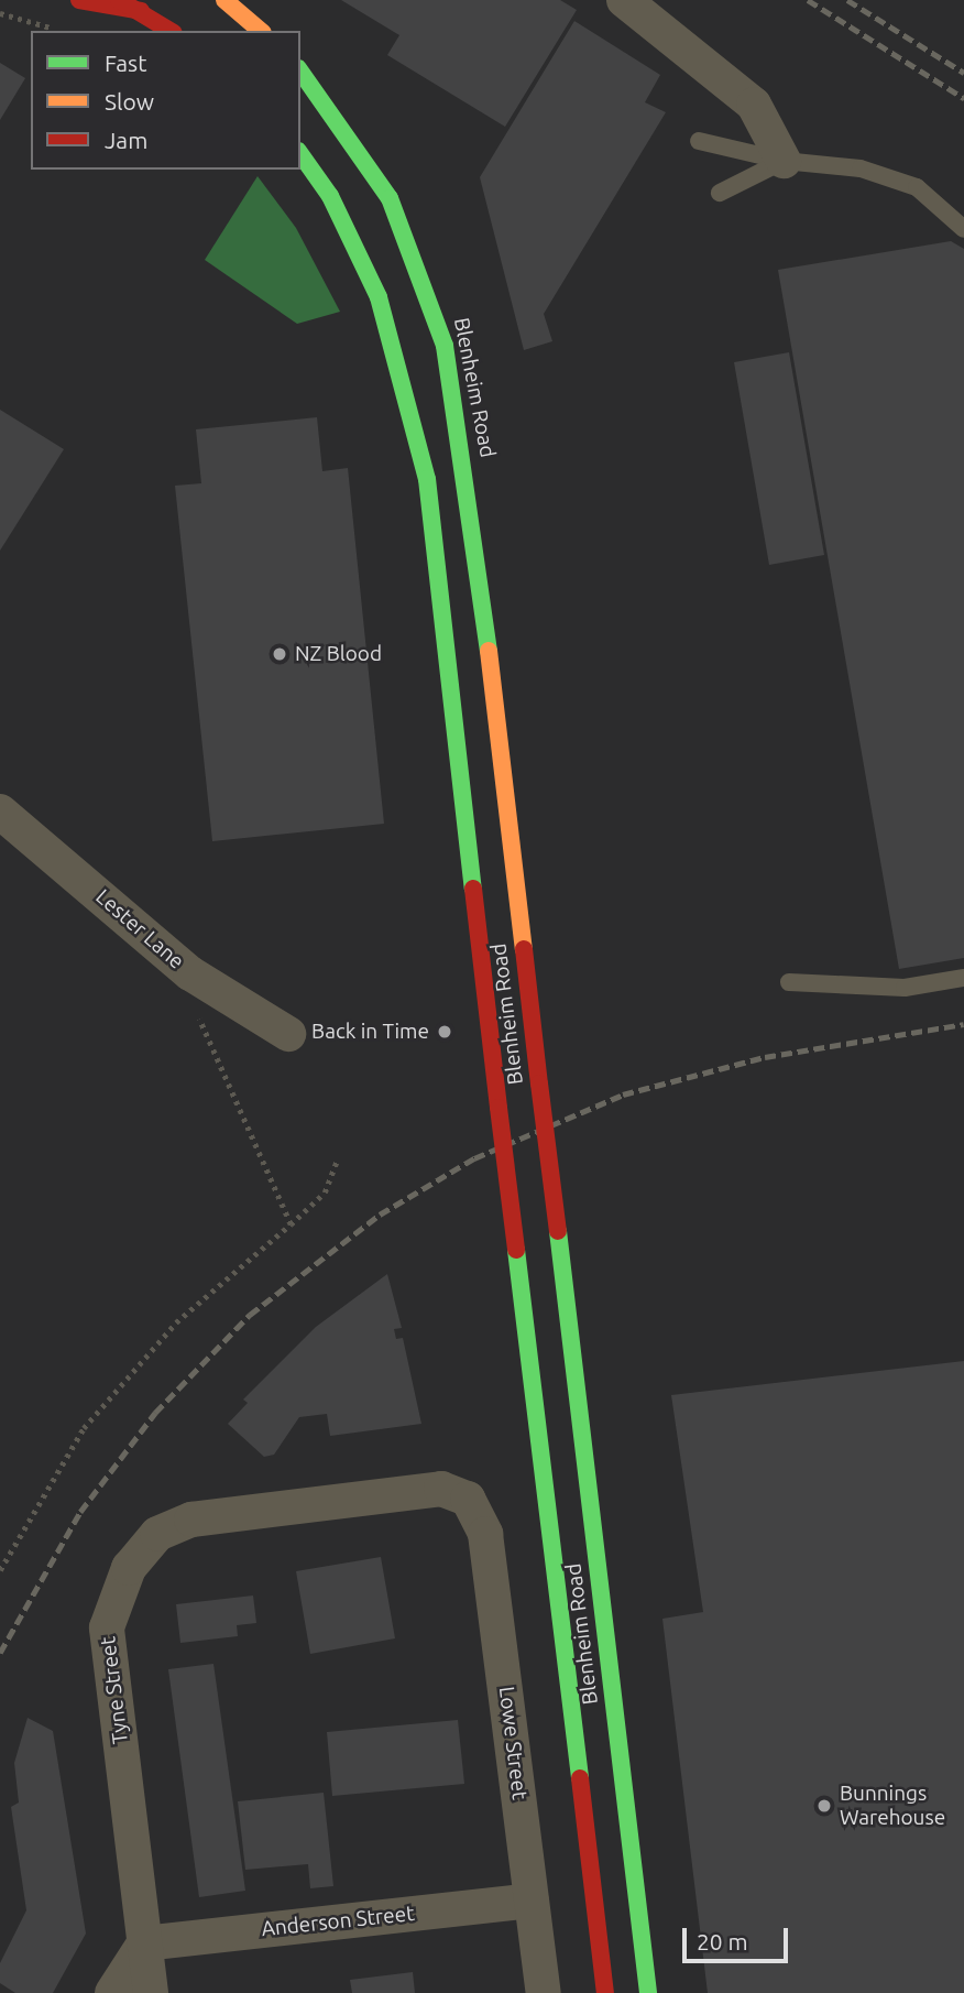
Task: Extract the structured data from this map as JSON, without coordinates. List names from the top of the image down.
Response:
{
  "streets": {
    "main road": ["Blenheim Road"],
    "street": [
      "Lester Lane",
      "Tyne Street",
      "Lowe Street",
      "Anderson Street"
    ]
  },
  "crossings": [
    ["Tyne Street", "Lowe Street"],
    ["Tyne Street", "Anderson Street"],
    ["Lowe Street", "Anderson Street"]
  ],
  "places": ["NZ Blood", "Back in Time", "Bunnings Warehouse"],
  "legend": ["Fast", "Slow", "Jam"],
  "scale_bar": "20 m"
}
